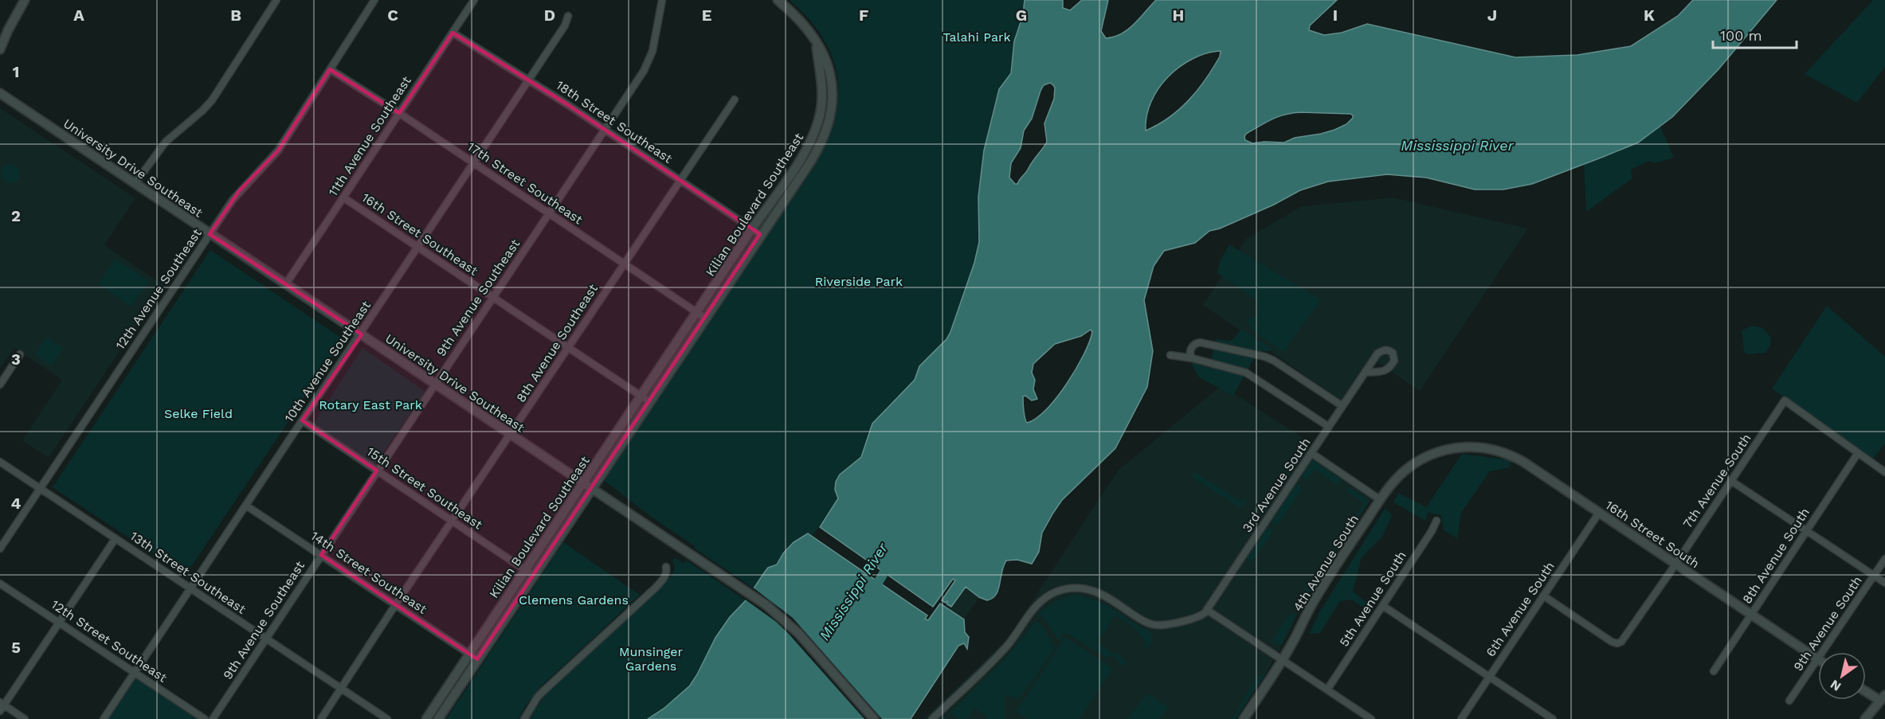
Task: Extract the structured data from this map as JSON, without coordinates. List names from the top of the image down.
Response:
{
  "streets": {
    "street": [
      "18th Street Southeast",
      "11th Avenue Southeast",
      "University Drive Southeast",
      "17th Street Southeast",
      "Kilian Boulevard Southeast",
      "16th Street Southeast",
      "12th Avenue Southeast",
      "9th Avenue Southeast",
      "8th Avenue Southeast",
      "10th Avenue Southeast",
      "7th Avenue South",
      "3rd Avenue South",
      "15th Street Southeast",
      "16th Street South",
      "8th Avenue South",
      "4th Avenue South",
      "13th Street Southeast",
      "14th Street Southeast",
      "5th Avenue South",
      "6th Avenue South",
      "9th Avenue South",
      "12th Street Southeast"
    ]
  },
  "crossings": [
    ["18th Street Southeast", "11th Avenue Southeast"],
    ["18th Street Southeast", "Kilian Boulevard Southeast"],
    ["18th Street Southeast", "9th Avenue Southeast"],
    ["18th Street Southeast", "8th Avenue Southeast"],
    ["18th Street Southeast", "10th Avenue Southeast"],
    ["11th Avenue Southeast", "University Drive Southeast"],
    ["11th Avenue Southeast", "17th Street Southeast"],
    ["11th Avenue Southeast", "16th Street Southeast"],
    ["University Drive Southeast", "Kilian Boulevard Southeast"],
    ["University Drive Southeast", "12th Avenue Southeast"],
    ["University Drive Southeast", "9th Avenue Southeast"],
    ["University Drive Southeast", "8th Avenue Southeast"],
    ["University Drive Southeast", "10th Avenue Southeast"],
    ["17th Street Southeast", "Kilian Boulevard Southeast"],
    ["17th Street Southeast", "12th Avenue Southeast"],
    ["17th Street Southeast", "9th Avenue Southeast"],
    ["17th Street Southeast", "8th Avenue Southeast"],
    ["17th Street Southeast", "10th Avenue Southeast"],
    ["Kilian Boulevard Southeast", "16th Street Southeast"],
    ["Kilian Boulevard Southeast", "15th Street Southeast"],
    ["Kilian Boulevard Southeast", "14th Street Southeast"],
    ["16th Street Southeast", "9th Avenue Southeast"],
    ["16th Street Southeast", "8th Avenue Southeast"],
    ["16th Street Southeast", "10th Avenue Southeast"],
    ["12th Avenue Southeast", "13th Street Southeast"],
    ["9th Avenue Southeast", "15th Street Southeast"],
    ["9th Avenue Southeast", "13th Street Southeast"],
    ["9th Avenue Southeast", "14th Street Southeast"],
    ["8th Avenue Southeast", "15th Street Southeast"],
    ["8th Avenue Southeast", "13th Street Southeast"],
    ["8th Avenue Southeast", "14th Street Southeast"],
    ["10th Avenue Southeast", "15th Street Southeast"],
    ["10th Avenue Southeast", "13th Street Southeast"],
    ["10th Avenue Southeast", "14th Street Southeast"],
    ["10th Avenue Southeast", "12th Street Southeast"],
    ["7th Avenue South", "16th Street South"],
    ["7th Avenue South", "8th Avenue South"],
    ["7th Avenue South", "6th Avenue South"],
    ["16th Street South", "8th Avenue South"],
    ["16th Street South", "4th Avenue South"],
    ["16th Street South", "6th Avenue South"],
    ["16th Street South", "9th Avenue South"]
  ],
  "water": ["Mississippi River"],
  "parks": [
    "Talahi Park",
    "Riverside Park",
    "Rotary East Park",
    "Selke Field",
    "Clemens Gardens",
    "Munsinger Gardens"
  ],
  "scale_bar": "100 m",
  "north": "bottom left",
  "grid": {
    "columns": [
      "A",
      "B",
      "C",
      "D",
      "E",
      "F",
      "G",
      "H",
      "I",
      "J",
      "K"
    ],
    "rows": [
      "1",
      "2",
      "3",
      "4",
      "5"
    ]
  }
}
